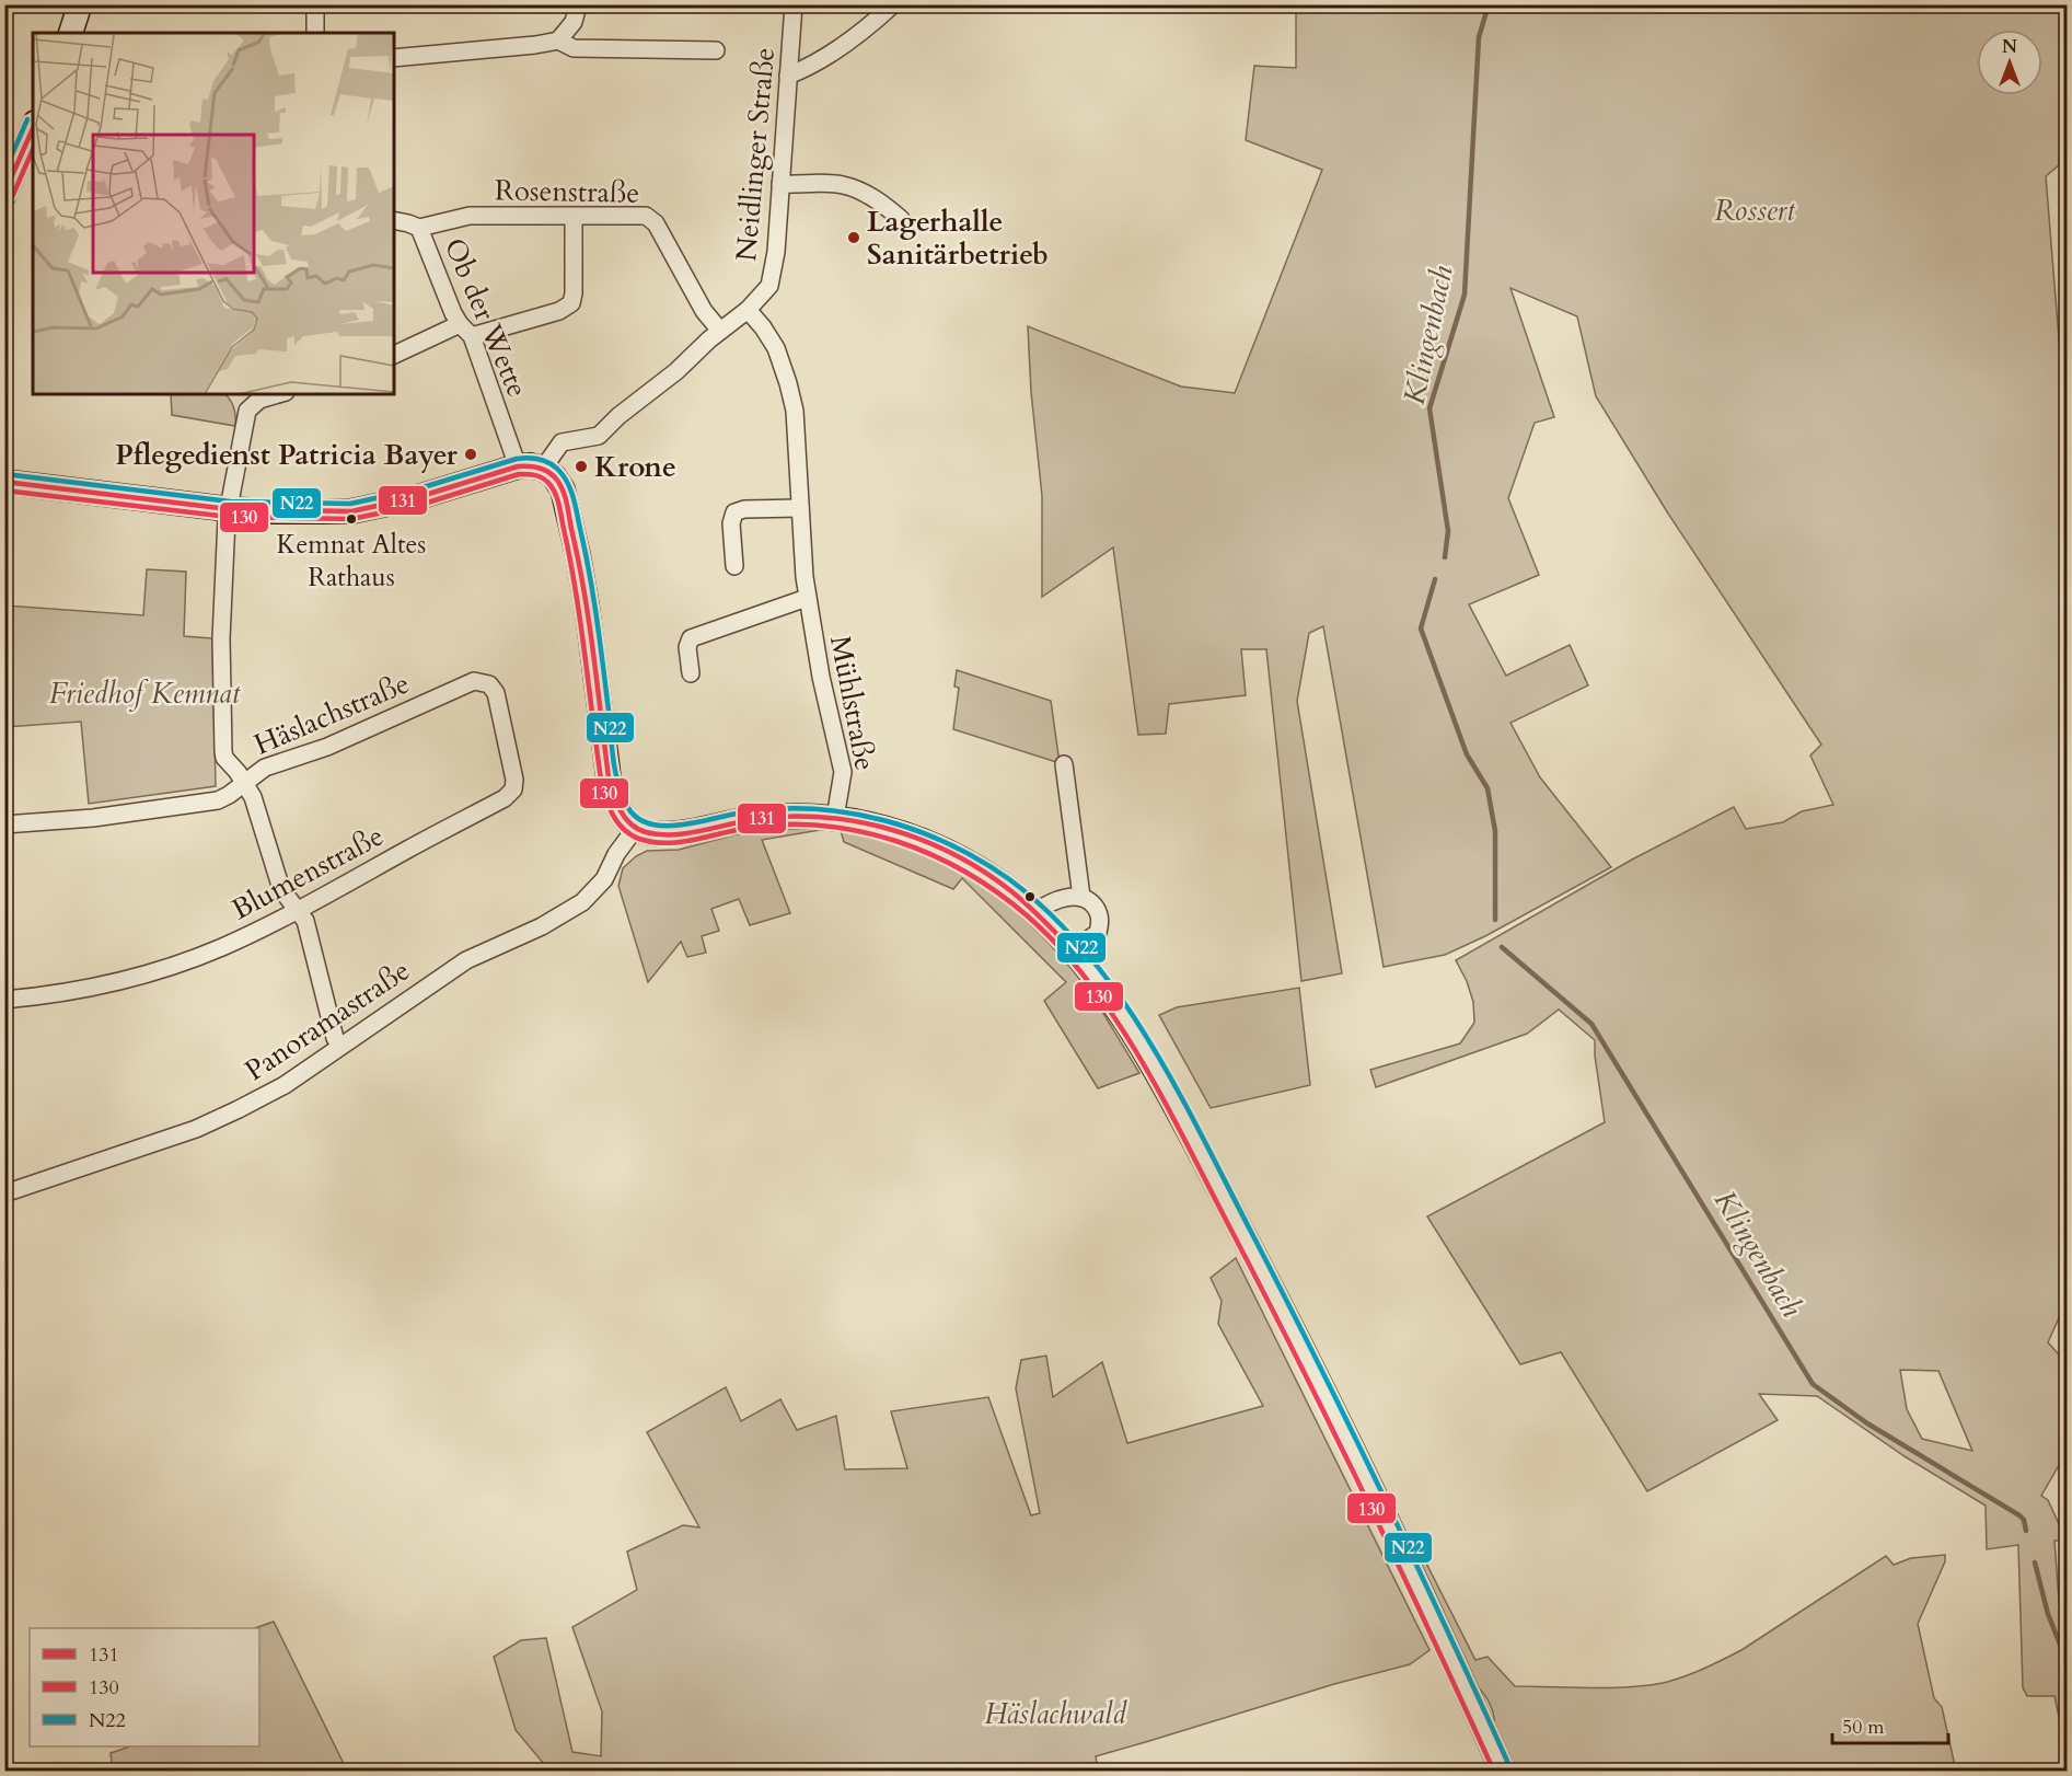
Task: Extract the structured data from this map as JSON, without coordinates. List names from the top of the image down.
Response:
{
  "streets": {
    "street": [
      "Neidlinger Straße",
      "Rosenstraße",
      "Ob der Wette",
      "Mühlstraße",
      "Häslachstraße",
      "Blumenstraße",
      "Panoramastraße"
    ]
  },
  "crossings": [
    ["Neidlinger Straße", "Rosenstraße"],
    ["Neidlinger Straße", "Mühlstraße"],
    ["Rosenstraße", "Ob der Wette"],
    ["Häslachstraße", "Blumenstraße"]
  ],
  "water": ["Klingenbach"],
  "parks": ["Rossert", "Friedhof Kemnat", "Häslachwald"],
  "places": [
    "Lagerhalle Sanitärbetrieb",
    "Pflegedienst Patricia Bayer",
    "Krone",
    "Kemnat Altes Rathaus"
  ],
  "lines": ["transit line N22", "transit line 131", "transit line 130"],
  "legend": ["131", "130", "N22"],
  "scale_bar": "50 m",
  "north": "top"
}
